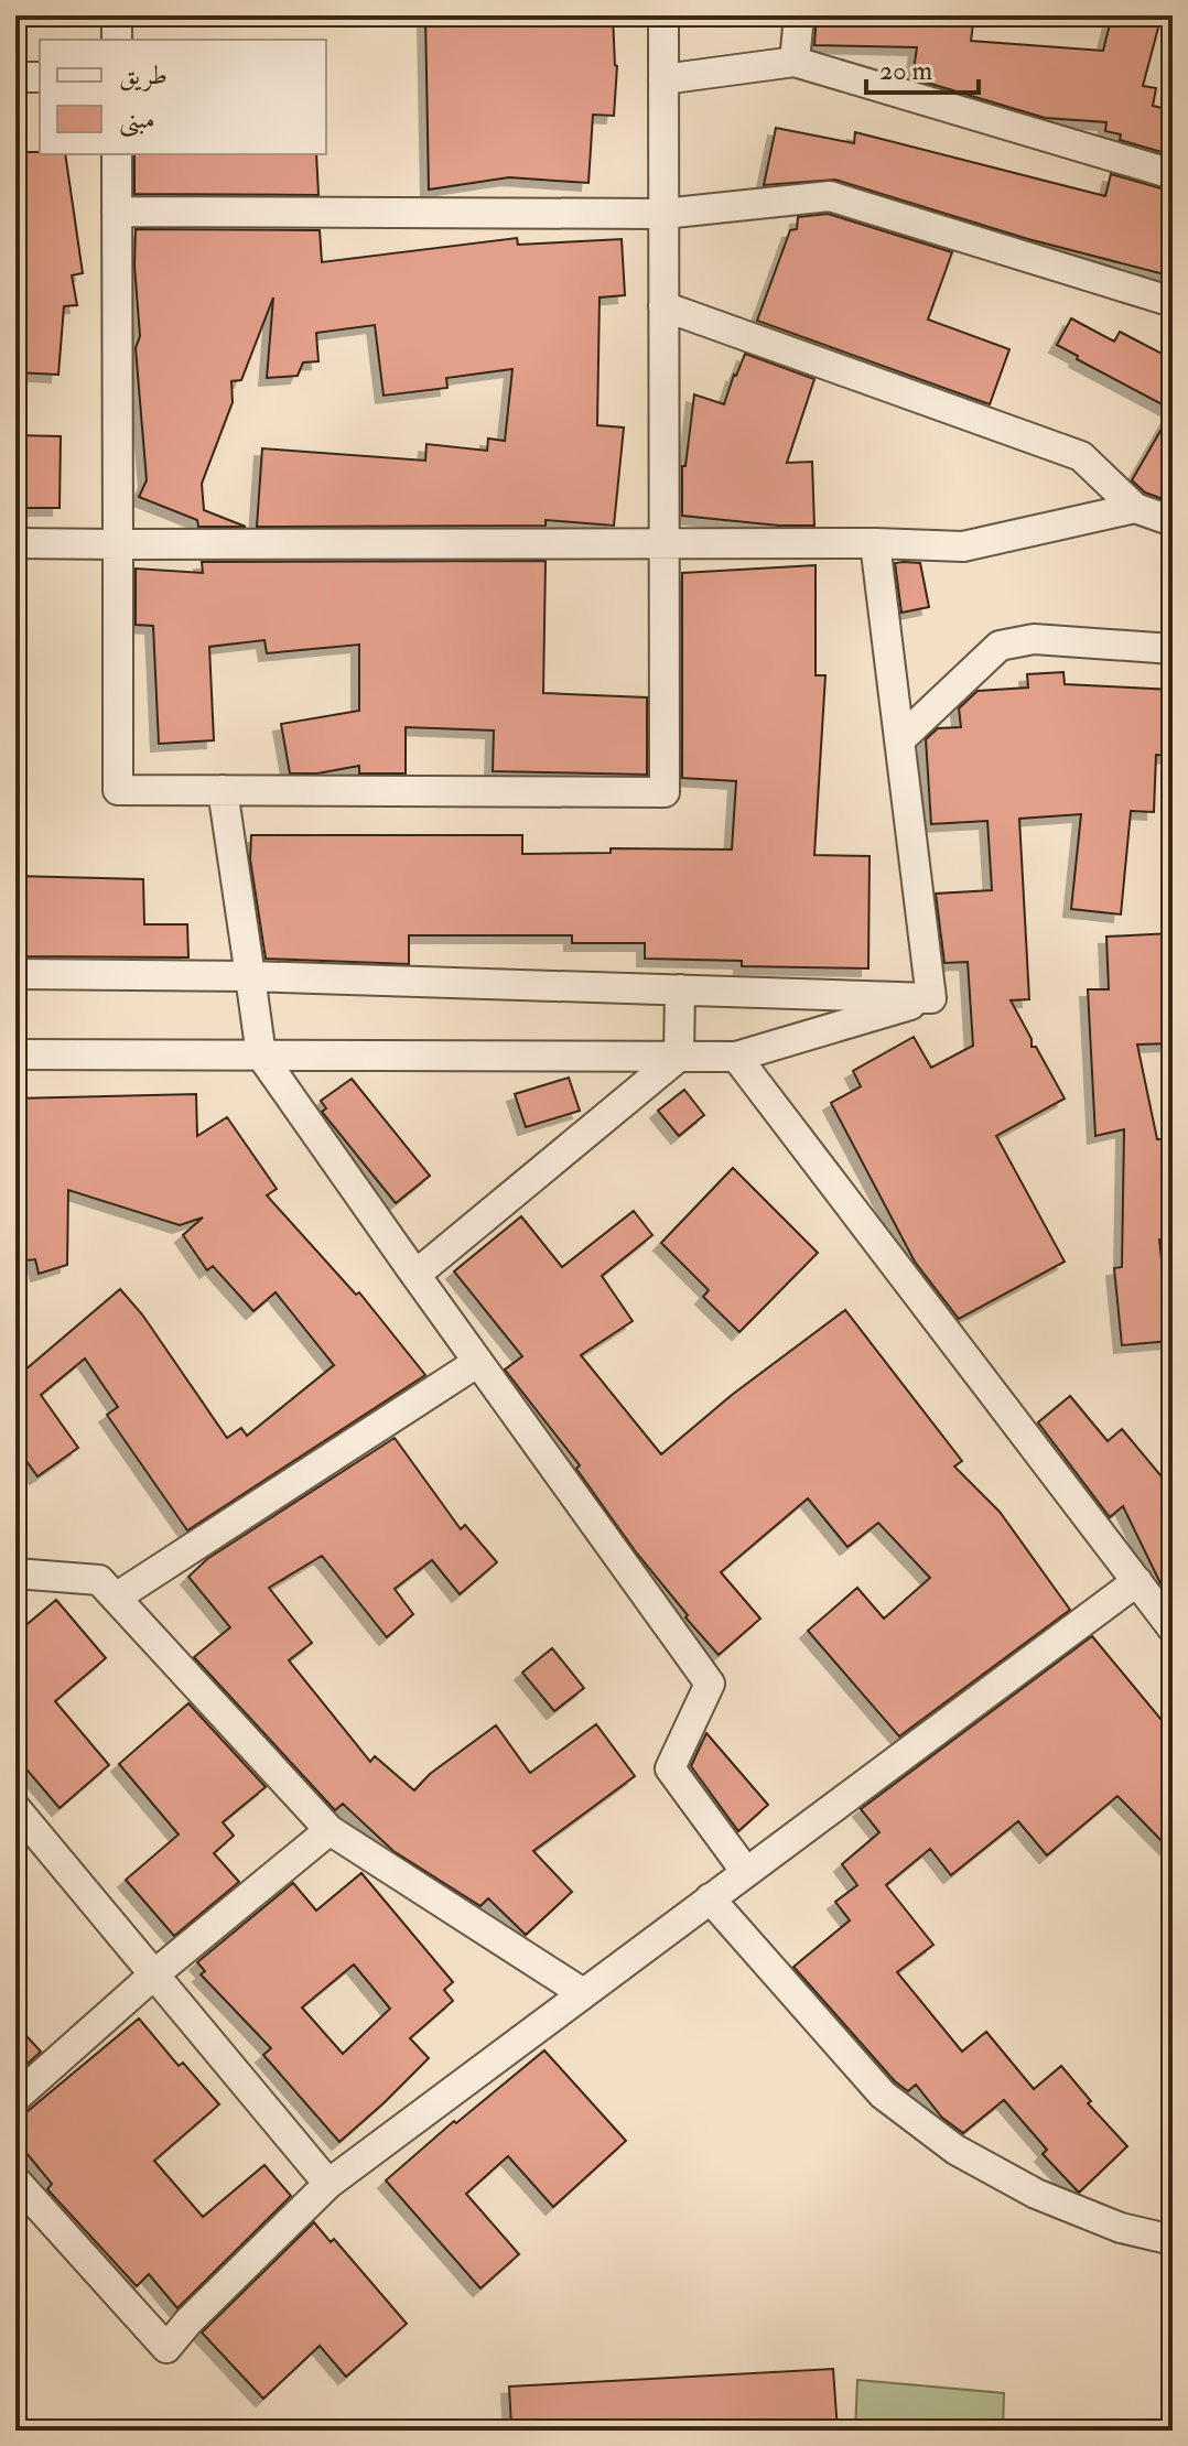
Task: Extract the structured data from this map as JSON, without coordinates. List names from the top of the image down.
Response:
{
  "legend": ["طريق", "مبنى"],
  "scale_bar": "20 m"
}
